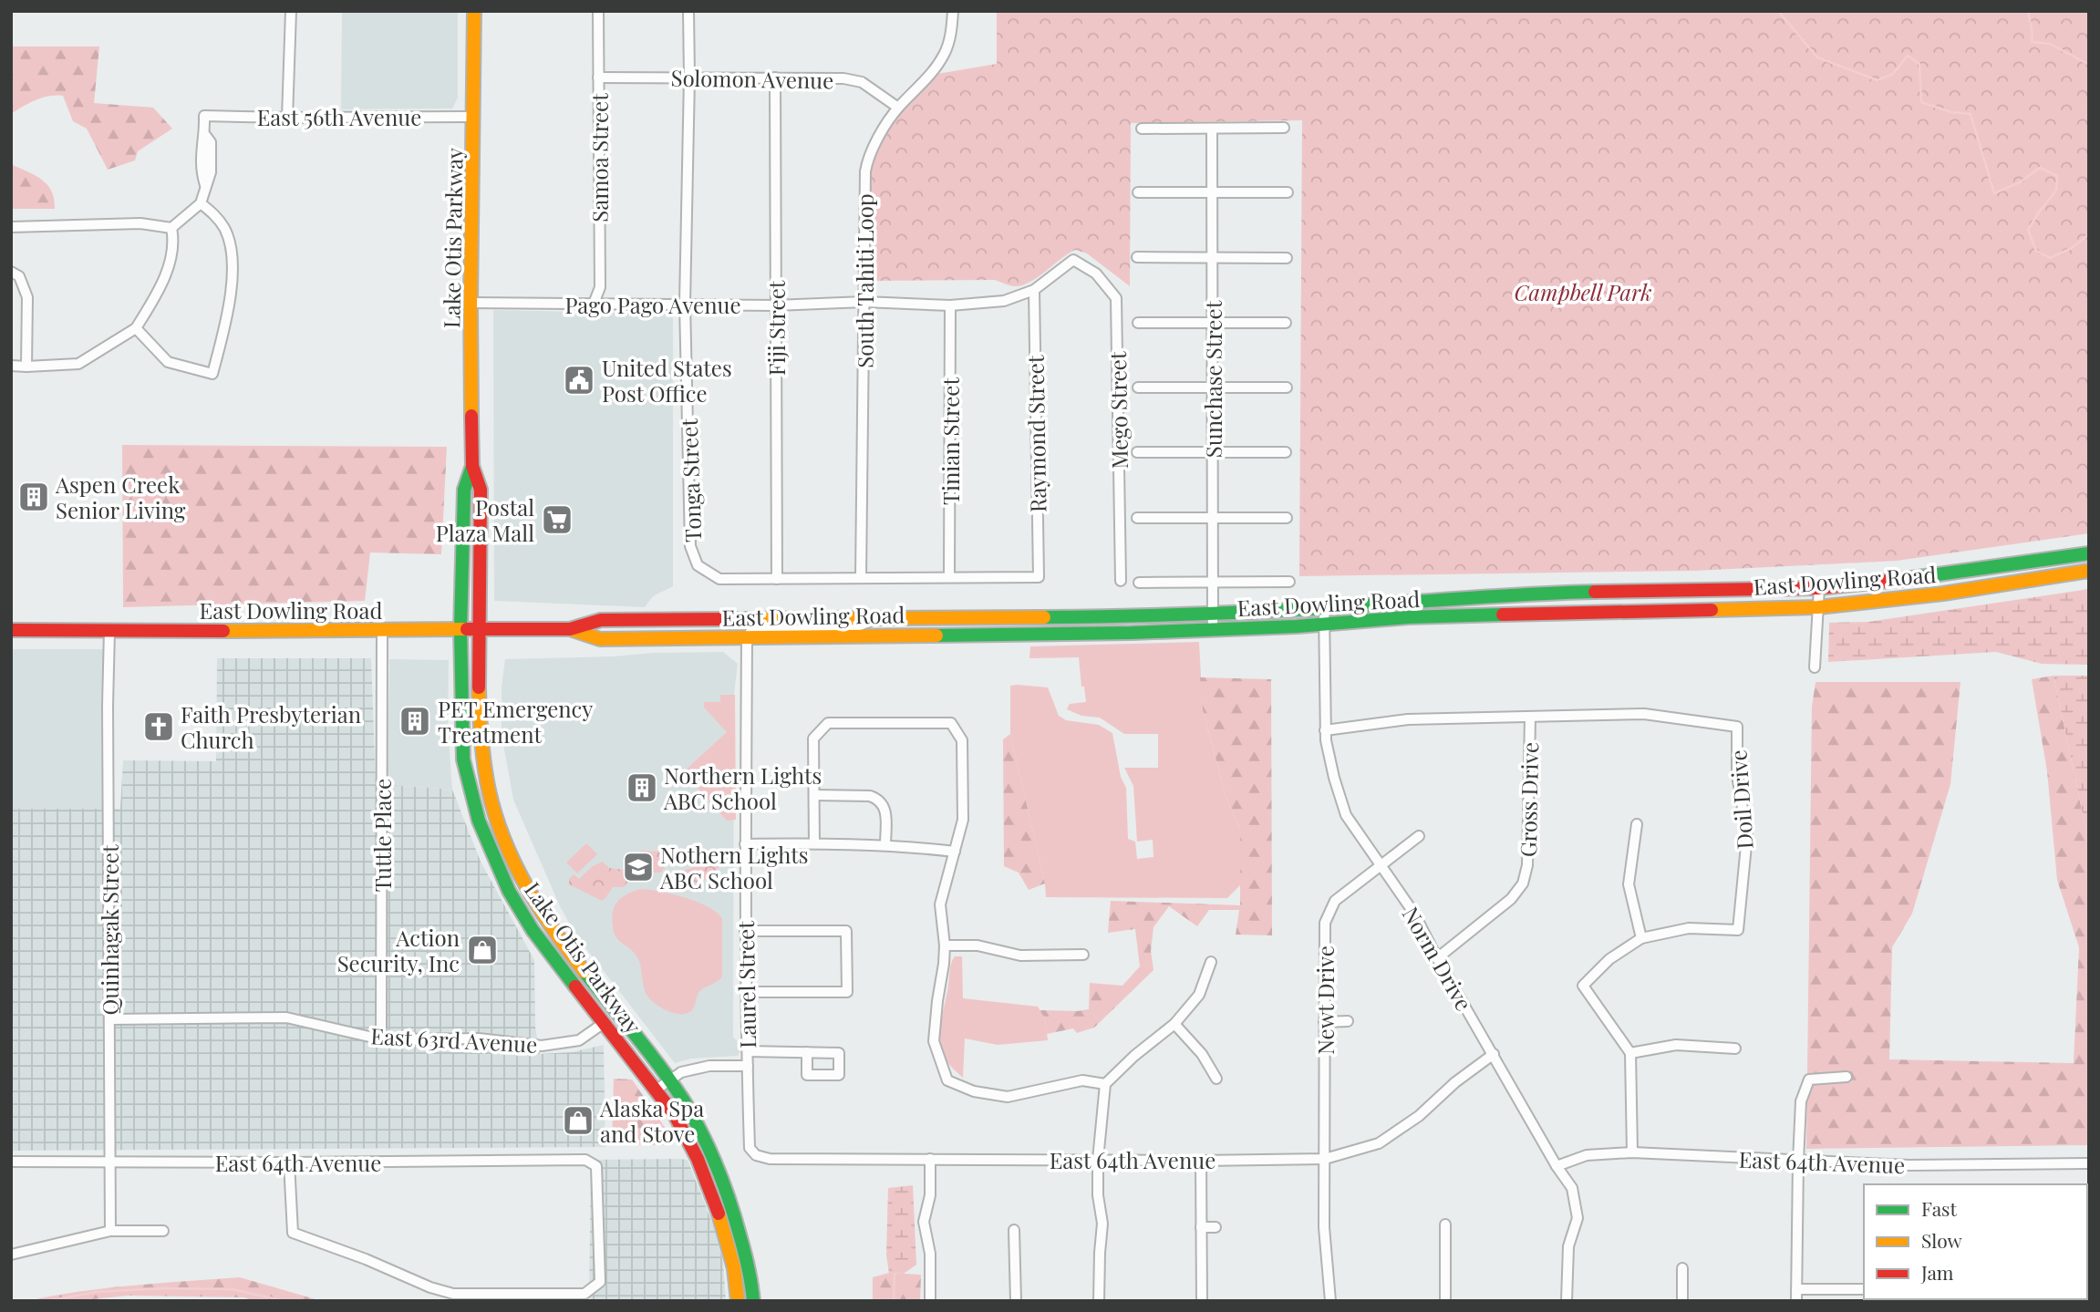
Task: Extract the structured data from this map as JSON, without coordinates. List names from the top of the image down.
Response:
{
  "streets": {
    "main road": ["Lake Otis Parkway", "East Dowling Road"],
    "street": [
      "Solomon Avenue",
      "East 56th Avenue",
      "Samoa Street",
      "South Tahiti Loop",
      "Pago Pago Avenue",
      "Fiji Street",
      "Sunchase Street",
      "Mego Street",
      "Raymond Street",
      "Tinian Street",
      "Tonga Street",
      "Gross Drive",
      "Doil Drive",
      "Tuttle Place",
      "Quinhagak Street",
      "Norm Drive",
      "Laurel Street",
      "Newt Drive",
      "East 63rd Avenue",
      "East 64th Avenue"
    ]
  },
  "crossings": [
    ["Solomon Avenue", "Samoa Street"],
    ["Solomon Avenue", "South Tahiti Loop"],
    ["Solomon Avenue", "Fiji Street"],
    ["Solomon Avenue", "Tonga Street"],
    ["East 56th Avenue", "Lake Otis Parkway"],
    ["Samoa Street", "Pago Pago Avenue"],
    ["Lake Otis Parkway", "Pago Pago Avenue"],
    ["Lake Otis Parkway", "East Dowling Road"],
    ["Lake Otis Parkway", "East 63rd Avenue"],
    ["South Tahiti Loop", "Pago Pago Avenue"],
    ["South Tahiti Loop", "Tonga Street"],
    ["Pago Pago Avenue", "Fiji Street"],
    ["Pago Pago Avenue", "Mego Street"],
    ["Pago Pago Avenue", "Raymond Street"],
    ["Pago Pago Avenue", "Tinian Street"],
    ["Pago Pago Avenue", "Tonga Street"],
    ["Fiji Street", "Tonga Street"],
    ["Sunchase Street", "East Dowling Road"],
    ["Raymond Street", "Tonga Street"],
    ["Tinian Street", "Tonga Street"],
    ["East Dowling Road", "Tuttle Place"],
    ["East Dowling Road", "Quinhagak Street"],
    ["East Dowling Road", "Norm Drive"],
    ["East Dowling Road", "Laurel Street"],
    ["Gross Drive", "Doil Drive"],
    ["Gross Drive", "Norm Drive"],
    ["Doil Drive", "Norm Drive"],
    ["Tuttle Place", "East 63rd Avenue"],
    ["Quinhagak Street", "East 63rd Avenue"],
    ["Quinhagak Street", "East 64th Avenue"],
    ["Norm Drive", "Newt Drive"],
    ["Norm Drive", "East 64th Avenue"],
    ["Laurel Street", "East 64th Avenue"],
    ["Newt Drive", "East 64th Avenue"]
  ],
  "parks": ["Campbell Park"],
  "places": {
    "public building": ["United States Post Office"],
    "building": ["Aspen Creek Senior Living", "PET Emergency Treatment", "Northern Lights ABC School"],
    "supermarket": ["Postal Plaza Mall"],
    "church": ["Faith Presbyterian Church"],
    "school or university": ["Nothern Lights ABC School"],
    "shop": ["Action Security, Inc", "Alaska Spa and Stove"]
  },
  "legend": ["Fast", "Slow", "Jam"]
}
